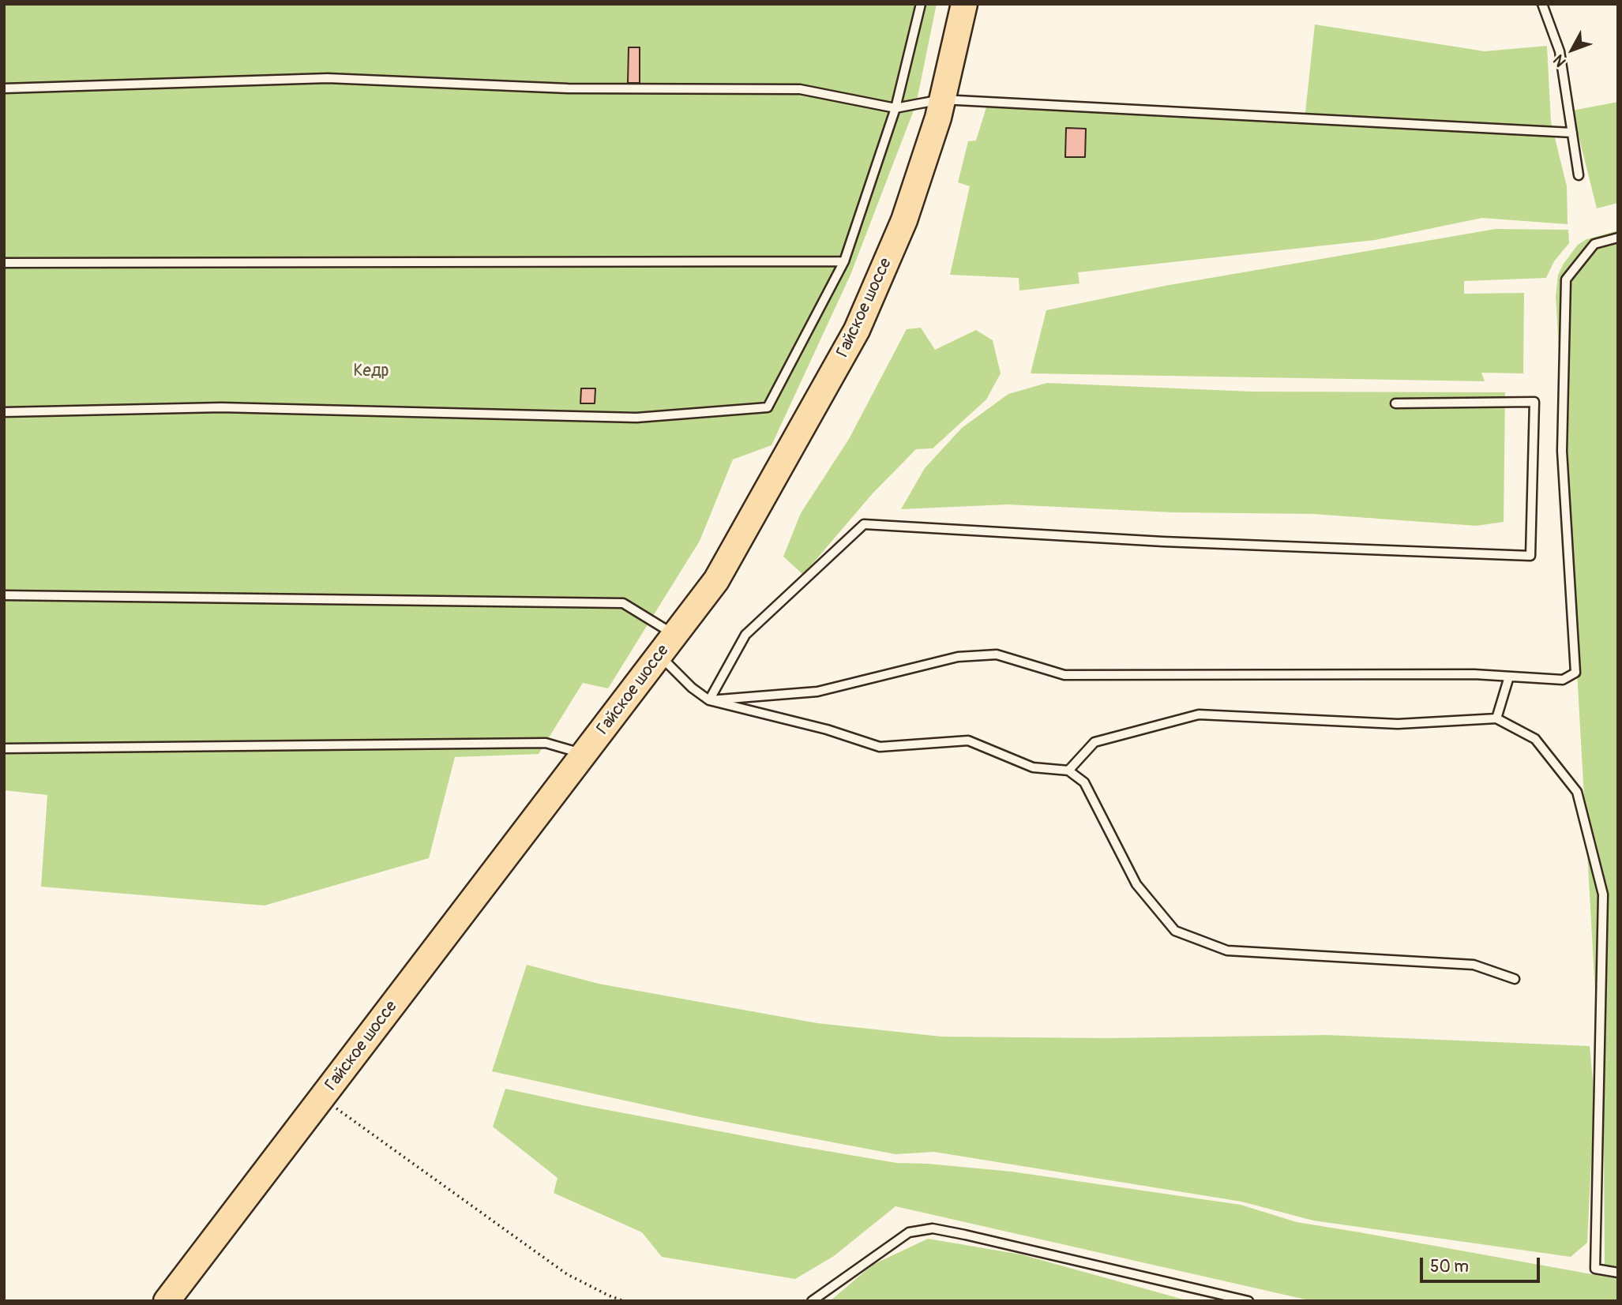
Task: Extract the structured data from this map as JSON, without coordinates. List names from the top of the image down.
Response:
{
  "streets": {
    "main road": ["Гайское шоссе"]
  },
  "parks": ["Кедр"],
  "scale_bar": "50 m",
  "north": "bottom left"
}
